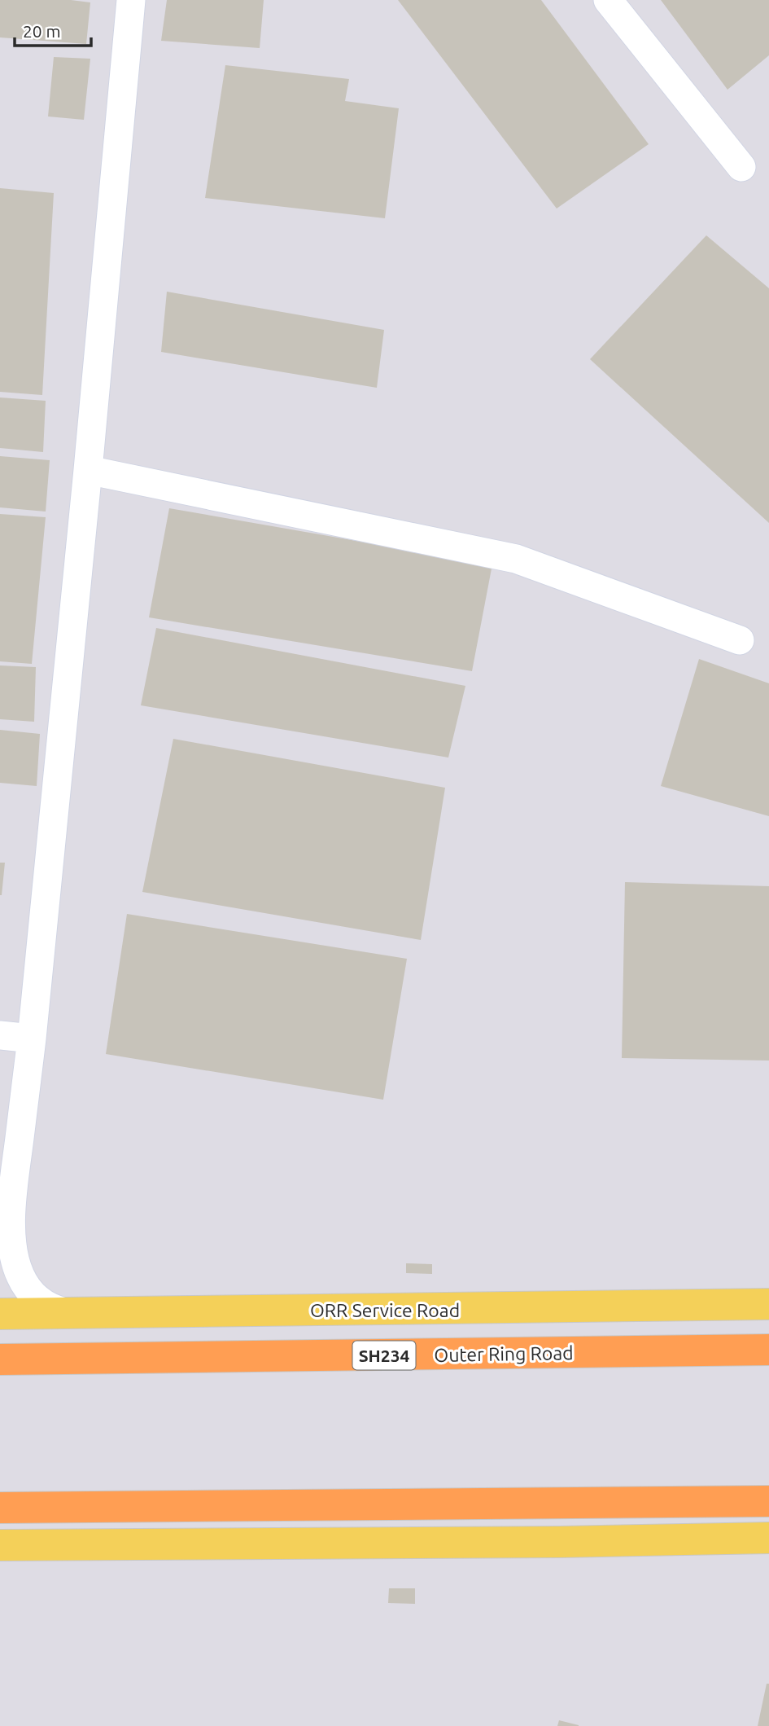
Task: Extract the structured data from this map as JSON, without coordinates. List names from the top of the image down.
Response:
{
  "streets": {
    "highway": ["Outer Ring Road", "SH234"],
    "main road": ["ORR Service Road"]
  },
  "scale_bar": "20 m"
}
